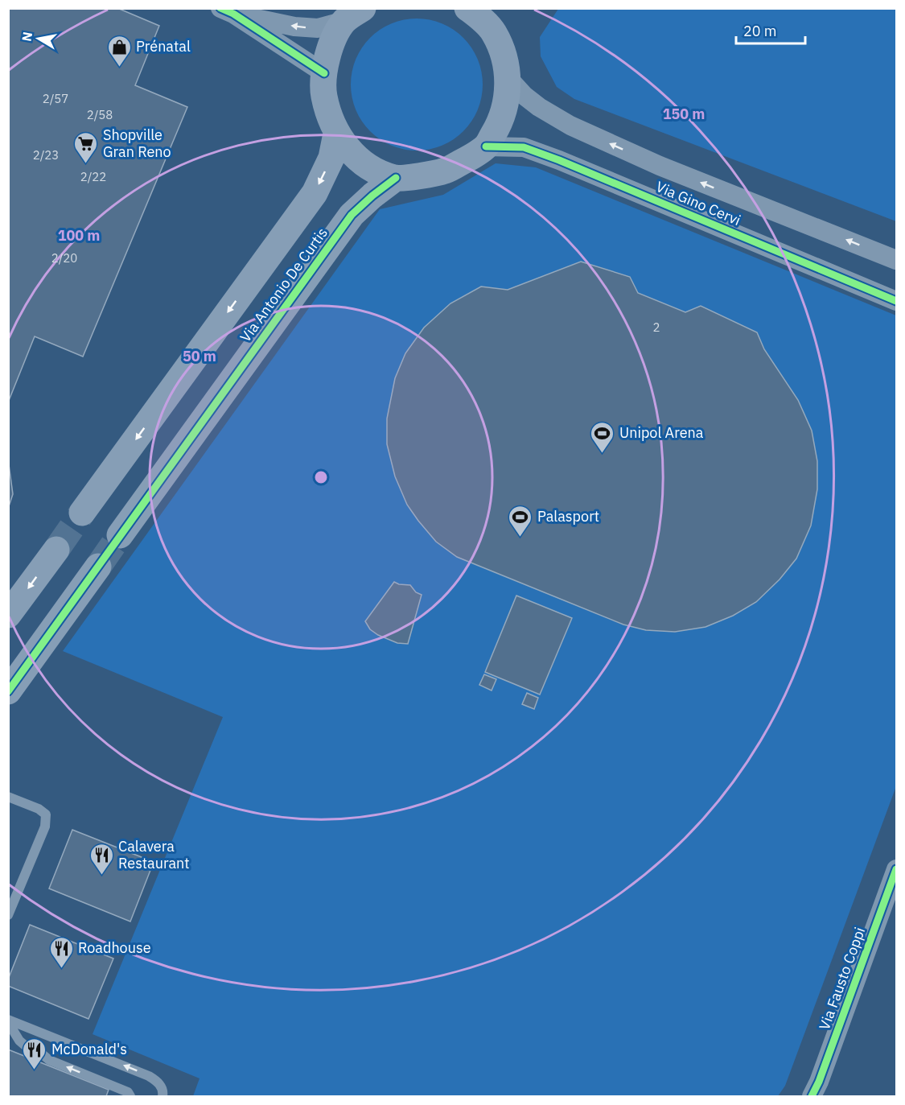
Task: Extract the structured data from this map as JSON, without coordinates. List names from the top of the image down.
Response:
{
  "streets": {
    "street": ["Via Gino Cervi", "Via Antonio De Curtis", "Via Fausto Coppi"]
  },
  "crossings": [
    ["Via Gino Cervi", "Via Antonio De Curtis"]
  ],
  "places": {
    "shop": ["Prénatal"],
    "supermarket": ["Shopville Gran Reno"],
    "sports": ["Unipol Arena", "Palasport"],
    "restaurant": ["Calavera Restaurant", "Roadhouse", "McDonald's"]
  },
  "house_numbers": [
    "2/57",
    "2/58",
    "2/23",
    "2/22",
    "2/20",
    "2"
  ],
  "scale_bar": "20 m",
  "north": "left",
  "rings": ["150 m", "100 m", "50 m"]
}
